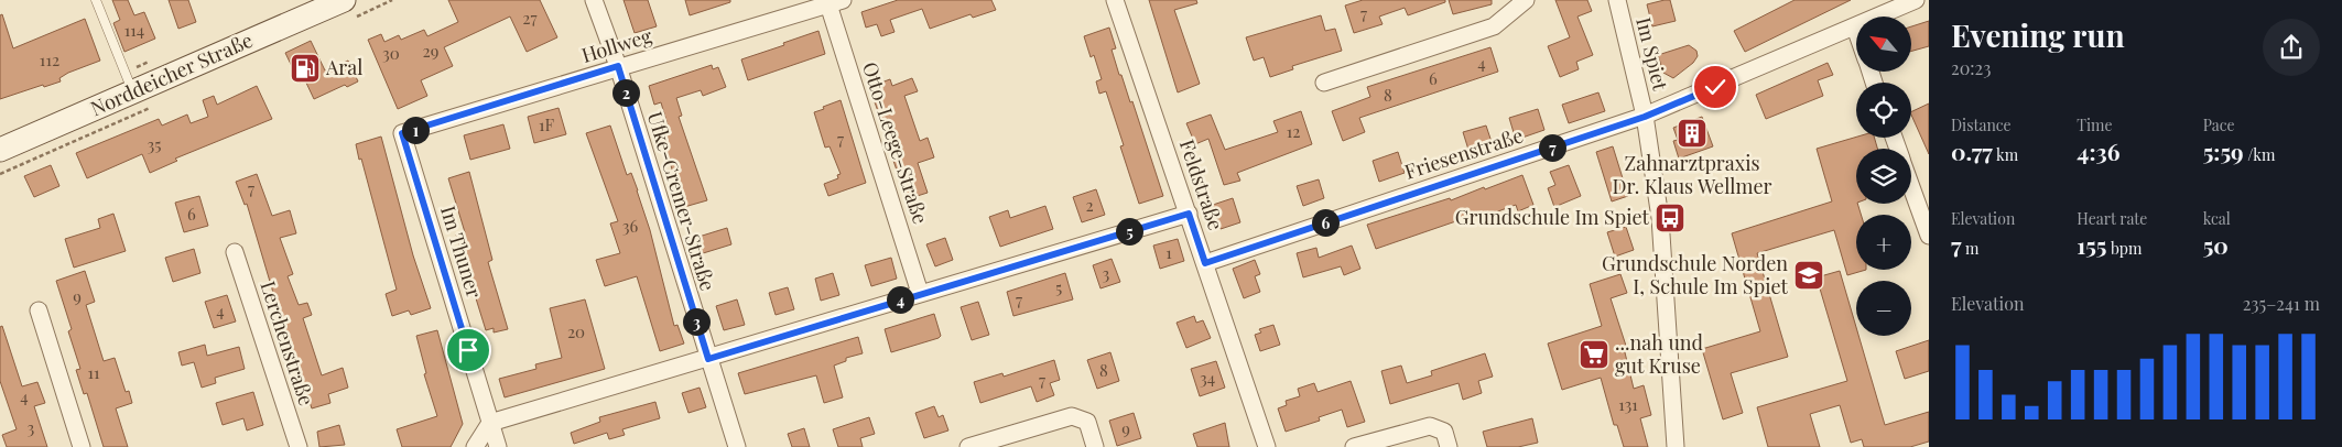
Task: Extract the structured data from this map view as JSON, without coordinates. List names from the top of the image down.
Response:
{
  "streets": {
    "main road": ["Norddeicher Straße"],
    "street": [
      "Hollweg",
      "Im Spiet",
      "Otto-Leege-Straße",
      "Friesenstraße",
      "Feldstraße",
      "Ufke-Cremer-Straße",
      "Im Thuner",
      "Lerchenstraße"
    ]
  },
  "crossings": [
    ["Hollweg", "Otto-Leege-Straße"],
    ["Hollweg", "Ufke-Cremer-Straße"],
    ["Hollweg", "Im Thuner"],
    ["Im Spiet", "Friesenstraße"],
    ["Friesenstraße", "Feldstraße"]
  ],
  "places": {
    "fuel station": ["Aral"],
    "building": ["Zahnarztpraxis Dr. Klaus Wellmer"],
    "bus stop": ["Grundschule Im Spiet"],
    "school or university": ["Grundschule Norden I, Schule Im Spiet"],
    "supermarket": ["...nah und gut Kruse"]
  },
  "house_numbers": [
    "7",
    "27",
    "114",
    "29",
    "30",
    "112",
    "4",
    "6",
    "8",
    "1F",
    "12",
    "7",
    "35",
    "7",
    "2",
    "6",
    "36",
    "1",
    "3",
    "5",
    "9",
    "7",
    "4",
    "20",
    "8",
    "11",
    "34",
    "7",
    "4",
    "131",
    "3",
    "9"
  ],
  "north": "top left",
  "page": {
    "heading": ["Evening run", "20:23"],
    "map_buttons": ["+", "−"],
    "pins": [
      "2",
      "1",
      "7",
      "6",
      "5",
      "4",
      "3"
    ],
    "stats": [
      ["Distance", "0.77 km"],
      ["Time", "4:36"],
      ["Pace", "5:59 /km"],
      ["Elevation", "7 m"],
      ["Heart rate", "155 bpm"],
      ["kcal", "50"]
    ],
    "chart": ["Elevation", "235–241 m"]
  }
}
